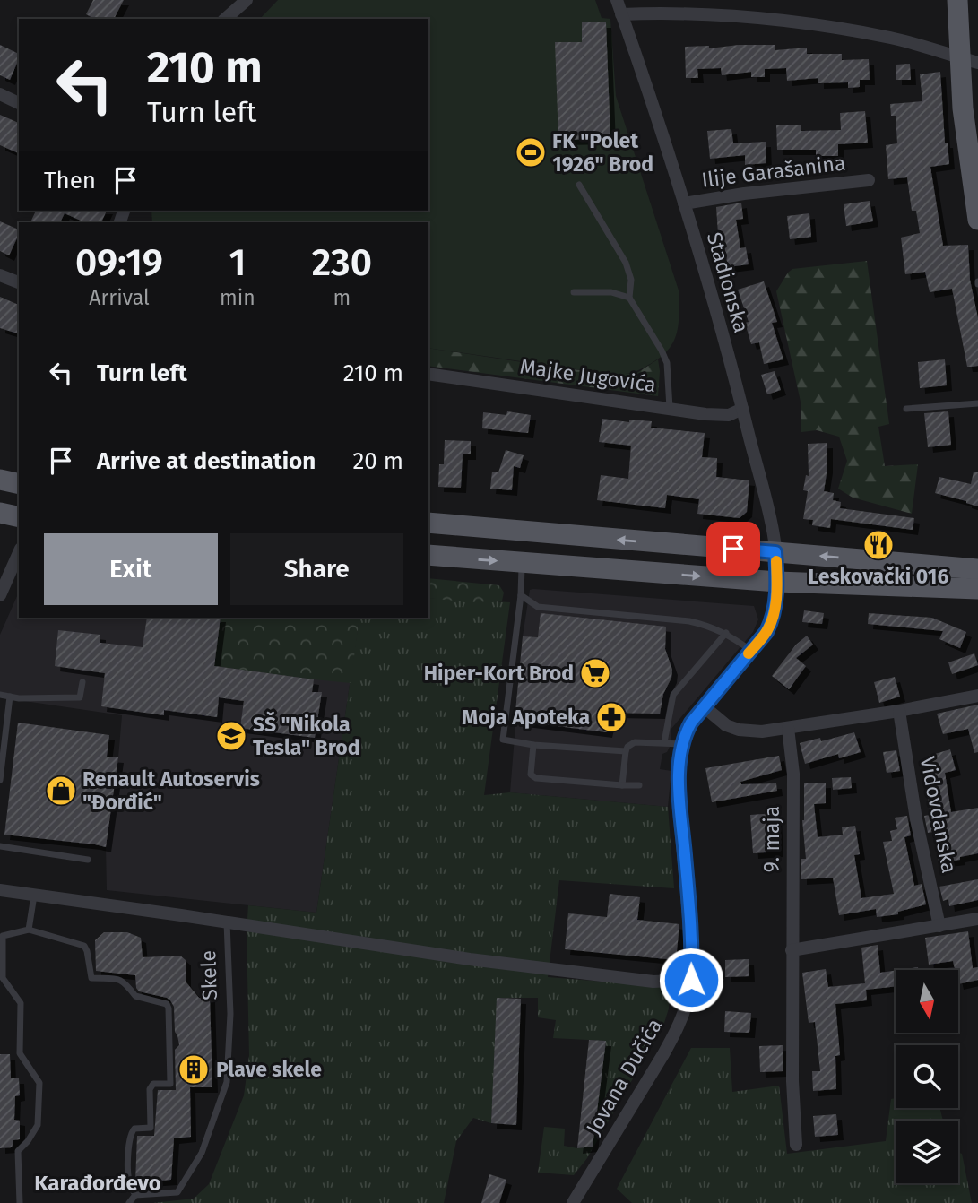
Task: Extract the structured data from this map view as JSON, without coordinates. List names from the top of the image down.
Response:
{
  "streets": {
    "street": [
      "Ilije Garašanina",
      "Stadionska",
      "Majke Jugovića",
      "Vidovdanska",
      "9. maja",
      "Skele",
      "Jovana Dučića"
    ]
  },
  "crossings": [
    ["Ilije Garašanina", "Stadionska"],
    ["Stadionska", "Majke Jugovića"],
    ["Stadionska", "Jovana Dučića"]
  ],
  "districts": ["Karađorđevo"],
  "places": {
    "sports": ["FK \"Polet 1926\" Brod"],
    "restaurant": ["Leskovački 016"],
    "supermarket": ["Hiper-Kort Brod"],
    "pharmacy": ["Moja Apoteka"],
    "school or university": ["SŠ \"Nikola Tesla\" Brod"],
    "shop": ["Renault Autoservis \"Đorđić\""],
    "building": ["Plave skele"]
  },
  "north": "bottom",
  "page": {
    "turn": ["210 m", "Turn left"],
    "then": "Then",
    "eta": [
      "09:19",
      "Arrival",
      "1",
      "min",
      "230",
      "m"
    ],
    "list": [
      {
        "name": "Turn left",
        "value": "210 m"
      },
      {
        "name": "Arrive at destination",
        "value": "20 m"
      }
    ],
    "buttons": ["Exit", "Share"]
  }
}
